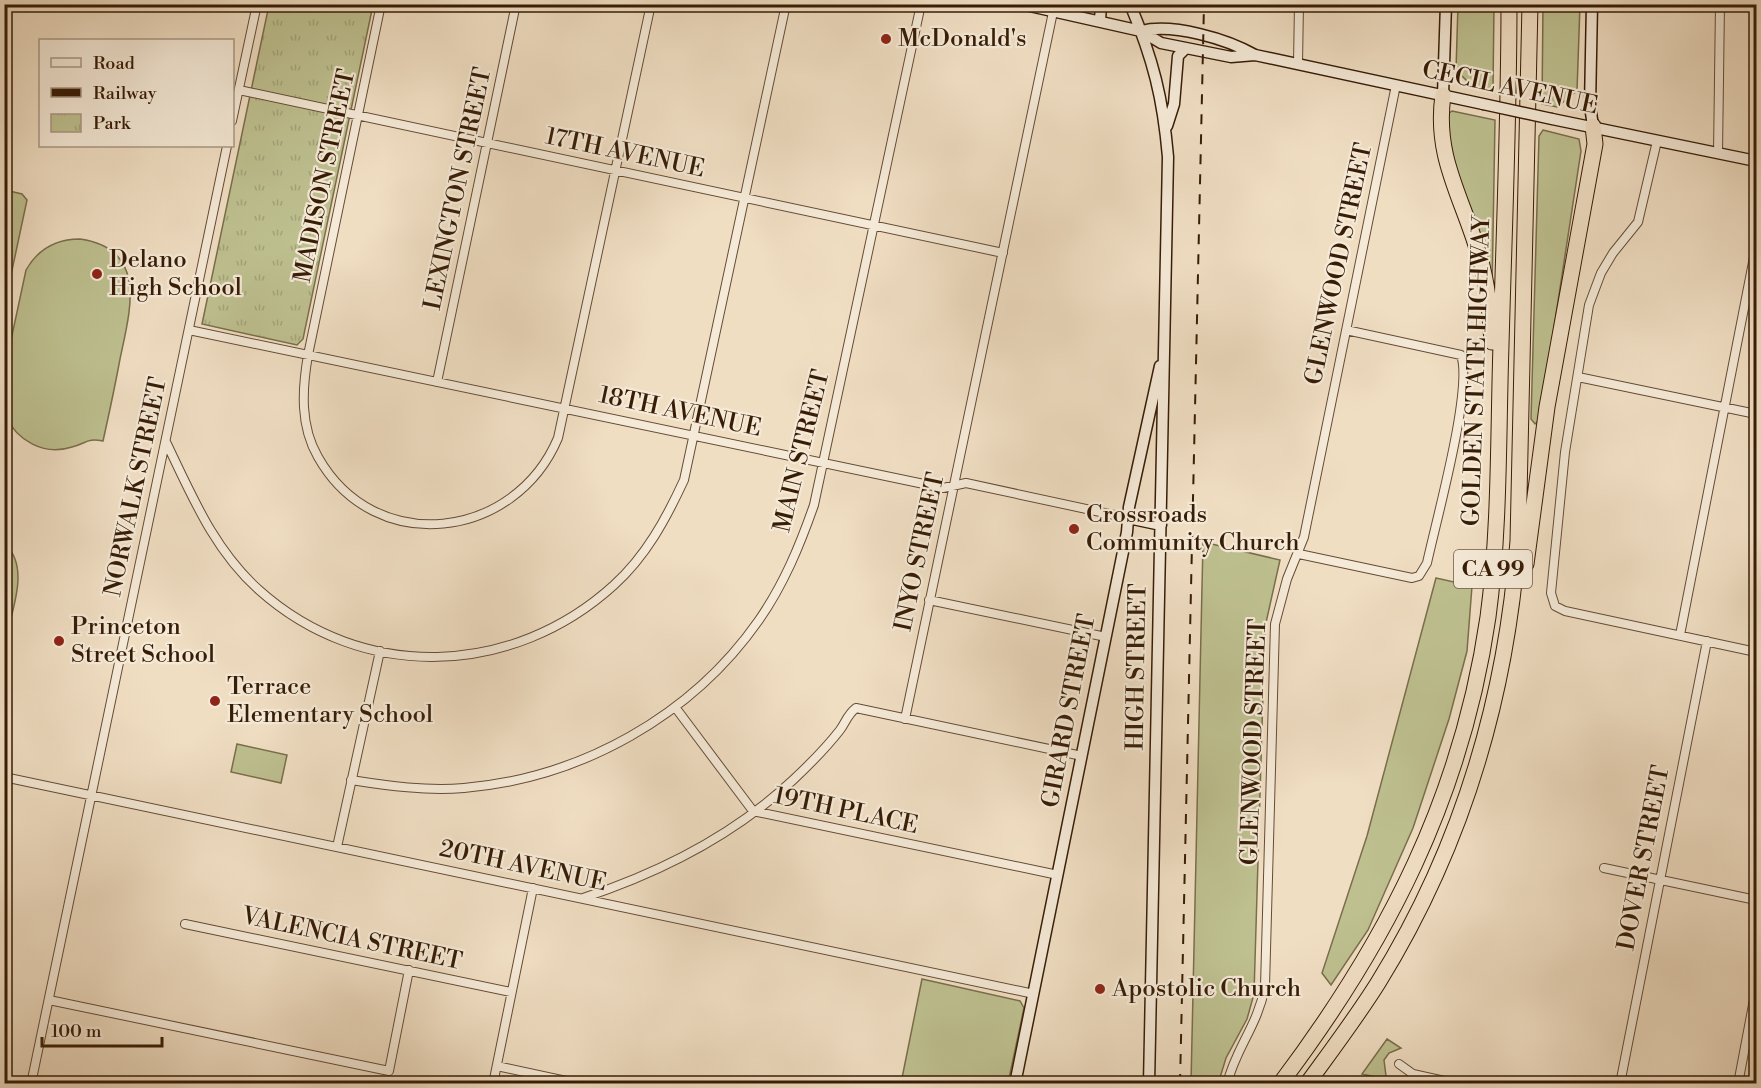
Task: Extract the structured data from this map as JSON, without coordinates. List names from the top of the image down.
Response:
{
  "streets": {
    "highway": ["GOLDEN STATE HIGHWAY", "CA 99"],
    "main road": [
      "CECIL AVENUE",
      "18TH AVENUE",
      "HIGH STREET",
      "GIRARD STREET"
    ],
    "street": [
      "17TH AVENUE",
      "MADISON STREET",
      "LEXINGTON STREET",
      "GLENWOOD STREET",
      "MAIN STREET",
      "NORWALK STREET",
      "INYO STREET",
      "19TH PLACE",
      "DOVER STREET",
      "20TH AVENUE",
      "VALENCIA STREET"
    ]
  },
  "crossings": [
    ["CECIL AVENUE", "GLENWOOD STREET"],
    ["CECIL AVENUE", "INYO STREET"],
    ["CECIL AVENUE", "HIGH STREET"],
    ["17TH AVENUE", "MADISON STREET"],
    ["17TH AVENUE", "LEXINGTON STREET"],
    ["17TH AVENUE", "MAIN STREET"],
    ["17TH AVENUE", "INYO STREET"],
    ["MADISON STREET", "18TH AVENUE"],
    ["LEXINGTON STREET", "18TH AVENUE"],
    ["18TH AVENUE", "MAIN STREET"],
    ["18TH AVENUE", "NORWALK STREET"],
    ["18TH AVENUE", "INYO STREET"],
    ["18TH AVENUE", "HIGH STREET"],
    ["18TH AVENUE", "GIRARD STREET"],
    ["MAIN STREET", "19TH PLACE"],
    ["NORWALK STREET", "20TH AVENUE"],
    ["HIGH STREET", "GIRARD STREET"],
    ["GIRARD STREET", "19TH PLACE"],
    ["GIRARD STREET", "20TH AVENUE"]
  ],
  "places": [
    "McDonald's",
    "Delano High School",
    "Crossroads Community Church",
    "Princeton Street School",
    "Terrace Elementary School",
    "Apostolic Church"
  ],
  "legend": ["Road", "Railway", "Park"],
  "scale_bar": "100 m"
}
